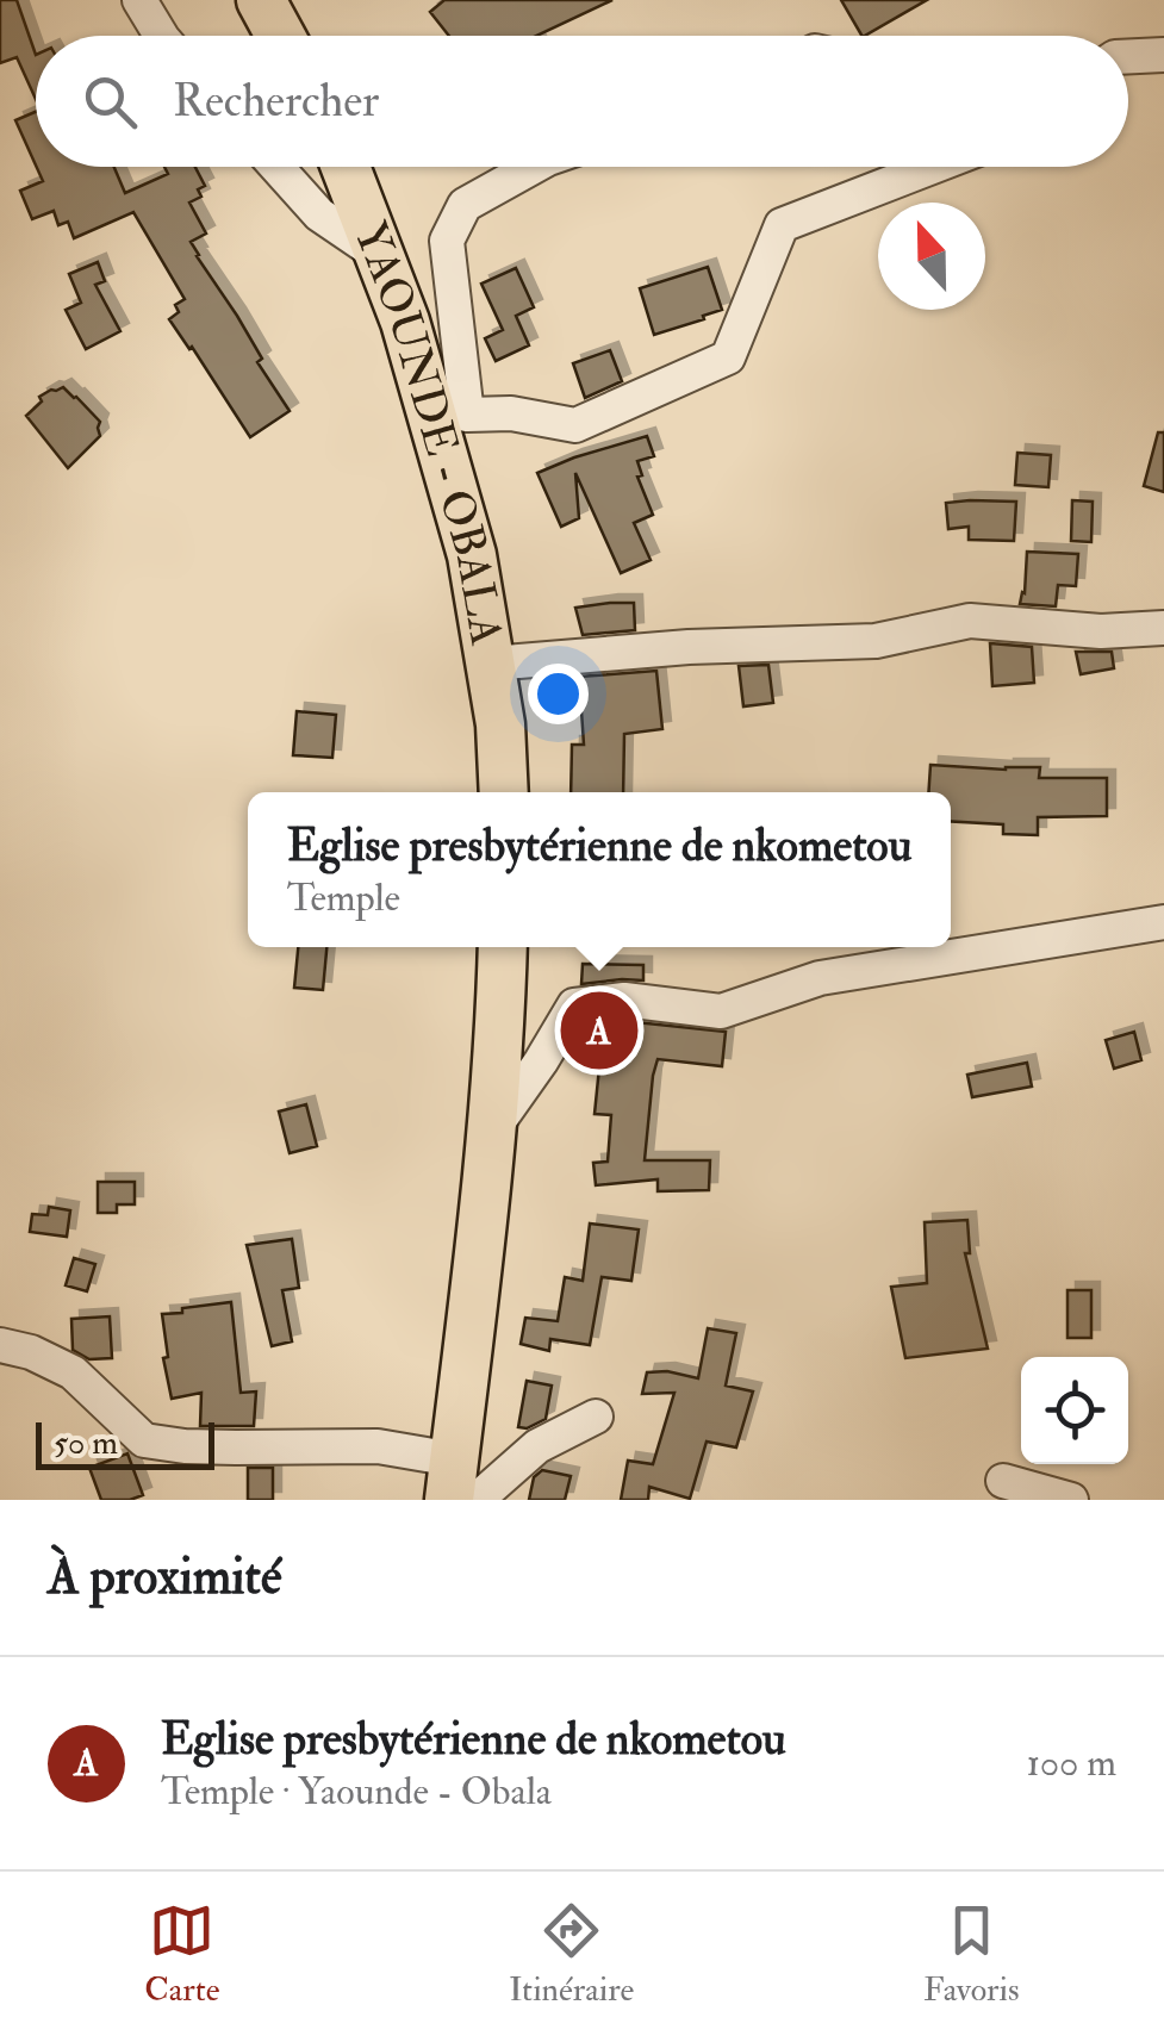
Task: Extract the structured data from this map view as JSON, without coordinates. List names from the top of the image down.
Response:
{
  "streets": {
    "highway": ["YAOUNDE - OBALA"]
  },
  "scale_bar": "50 m",
  "north": "top",
  "page": {
    "search": "Rechercher",
    "popup": ["Eglise presbytérienne de nkometou", "Temple"],
    "pins": "A",
    "scale": "50 m",
    "heading": "À proximité",
    "list": [
      {
        "mark": "A",
        "name": "Eglise presbytérienne de nkometou",
        "note": "Temple · Yaounde - Obala",
        "value": "100 m"
      }
    ],
    "nav": ["Carte", "Itinéraire", "Favoris"]
  }
}
